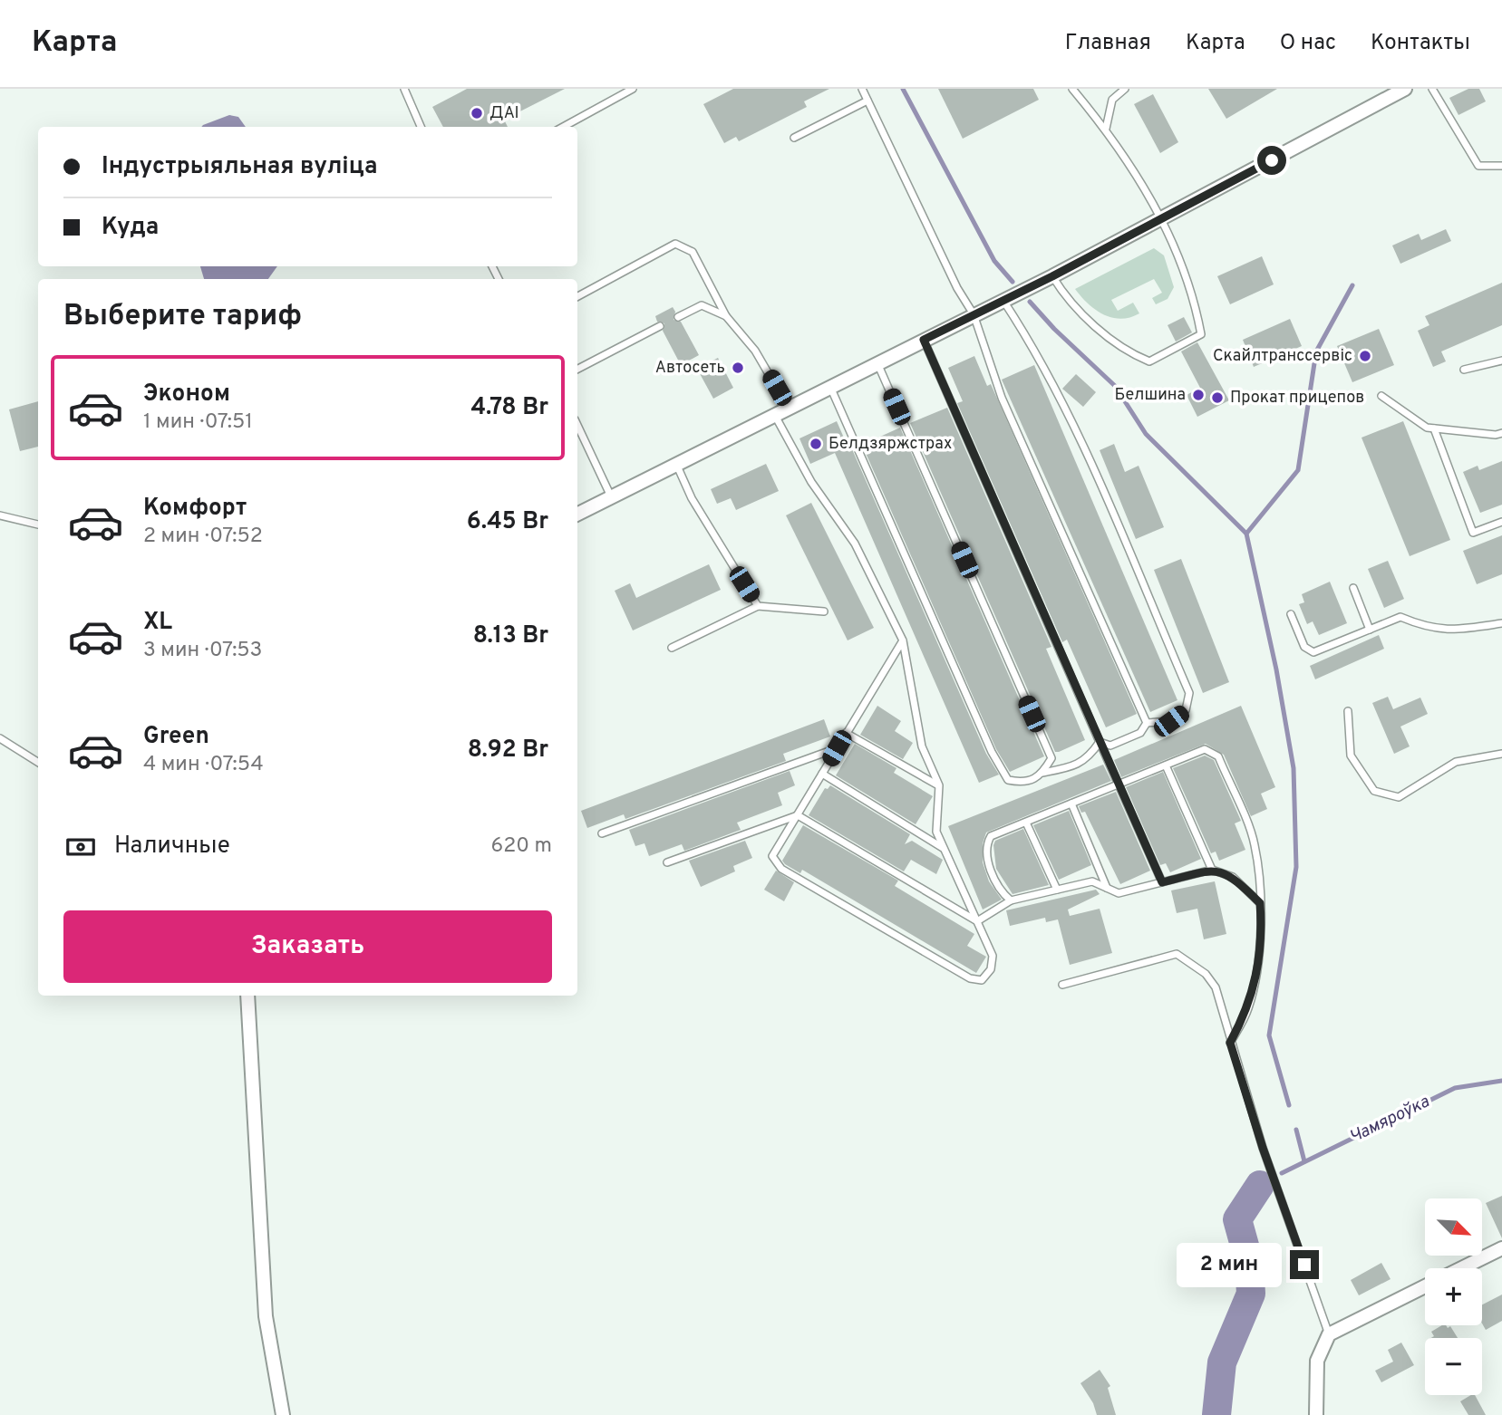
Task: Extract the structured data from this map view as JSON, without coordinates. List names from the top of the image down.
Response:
{
  "water": ["Чамяроўка"],
  "places": [
    "ДАІ",
    "Скайлтранссервіс",
    "Автосеть",
    "Белшина",
    "Прокат прицепов",
    "Белдзяржстрах"
  ],
  "north": "bottom right",
  "page": {
    "header": "Карта",
    "nav": [
      "Главная",
      "Карта",
      "О нас",
      "Контакты"
    ],
    "banner": ["Індустрыяльная вуліца", "Куда"],
    "heading": "Выберите тариф",
    "list": [
      {
        "name": "Эконом",
        "note": "1 мин · 07:51",
        "value": "4.78 Br"
      },
      {
        "name": "Комфорт",
        "note": "2 мин · 07:52",
        "value": "6.45 Br"
      },
      {
        "name": "XL",
        "note": "3 мин · 07:53",
        "value": "8.13 Br"
      },
      {
        "name": "Green",
        "note": "4 мин · 07:54",
        "value": "8.92 Br"
      }
    ],
    "pay": ["Наличные", "620 m"],
    "buttons": "Заказать",
    "map_buttons": ["+", "−"],
    "bubble": "2 мин"
  }
}
